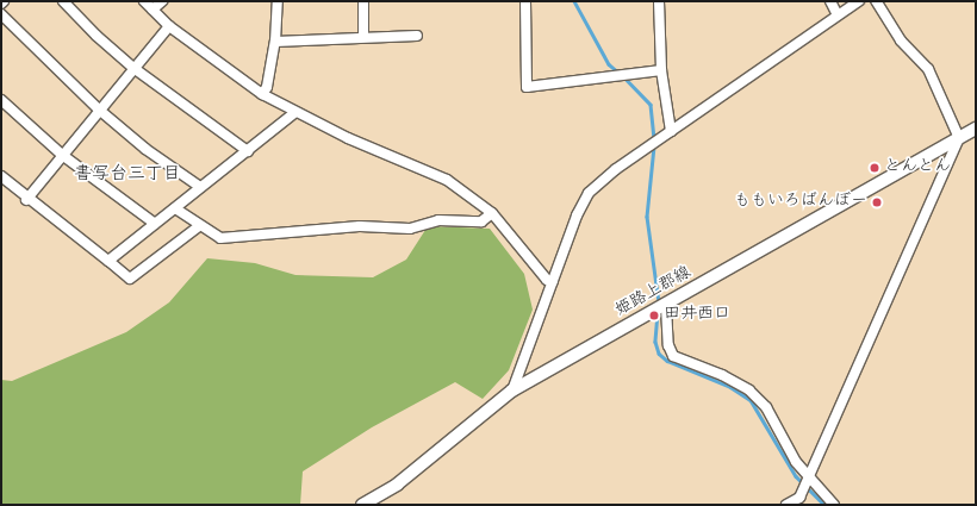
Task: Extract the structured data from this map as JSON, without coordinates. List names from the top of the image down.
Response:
{
  "streets": {
    "main road": ["姫路上郡線"]
  },
  "districts": ["書写台三丁目"],
  "places": ["とんとん", "ももいろばんぼー", "田井西口"]
}
